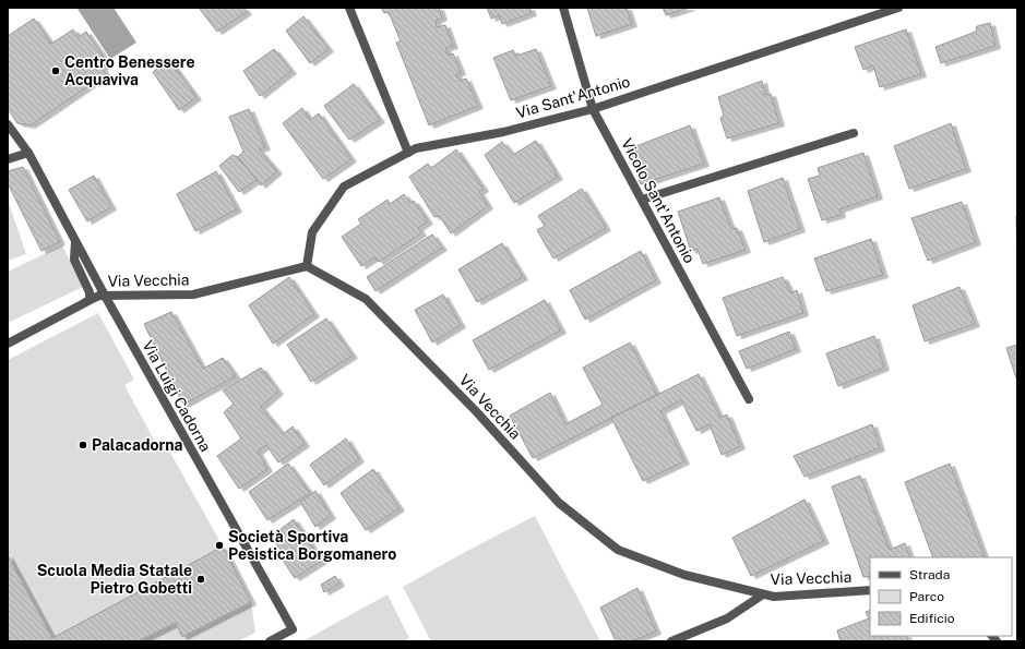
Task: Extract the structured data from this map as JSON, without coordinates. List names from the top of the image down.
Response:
{
  "streets": {
    "street": [
      "Via Sant'Antonio",
      "Vicolo Sant'Antonio",
      "Via Vecchia",
      "Via Luigi Cadorna"
    ]
  },
  "crossings": [
    ["Via Sant'Antonio", "Vicolo Sant'Antonio"],
    ["Via Sant'Antonio", "Via Vecchia"],
    ["Via Vecchia", "Via Luigi Cadorna"]
  ],
  "places": [
    "Centro Benessere Acquaviva",
    "Palacadorna",
    "Società Sportiva Pesistica Borgomanero",
    "Scuola Media Statale Pietro Gobetti"
  ],
  "legend": ["Strada", "Parco", "Edificio"]
}
